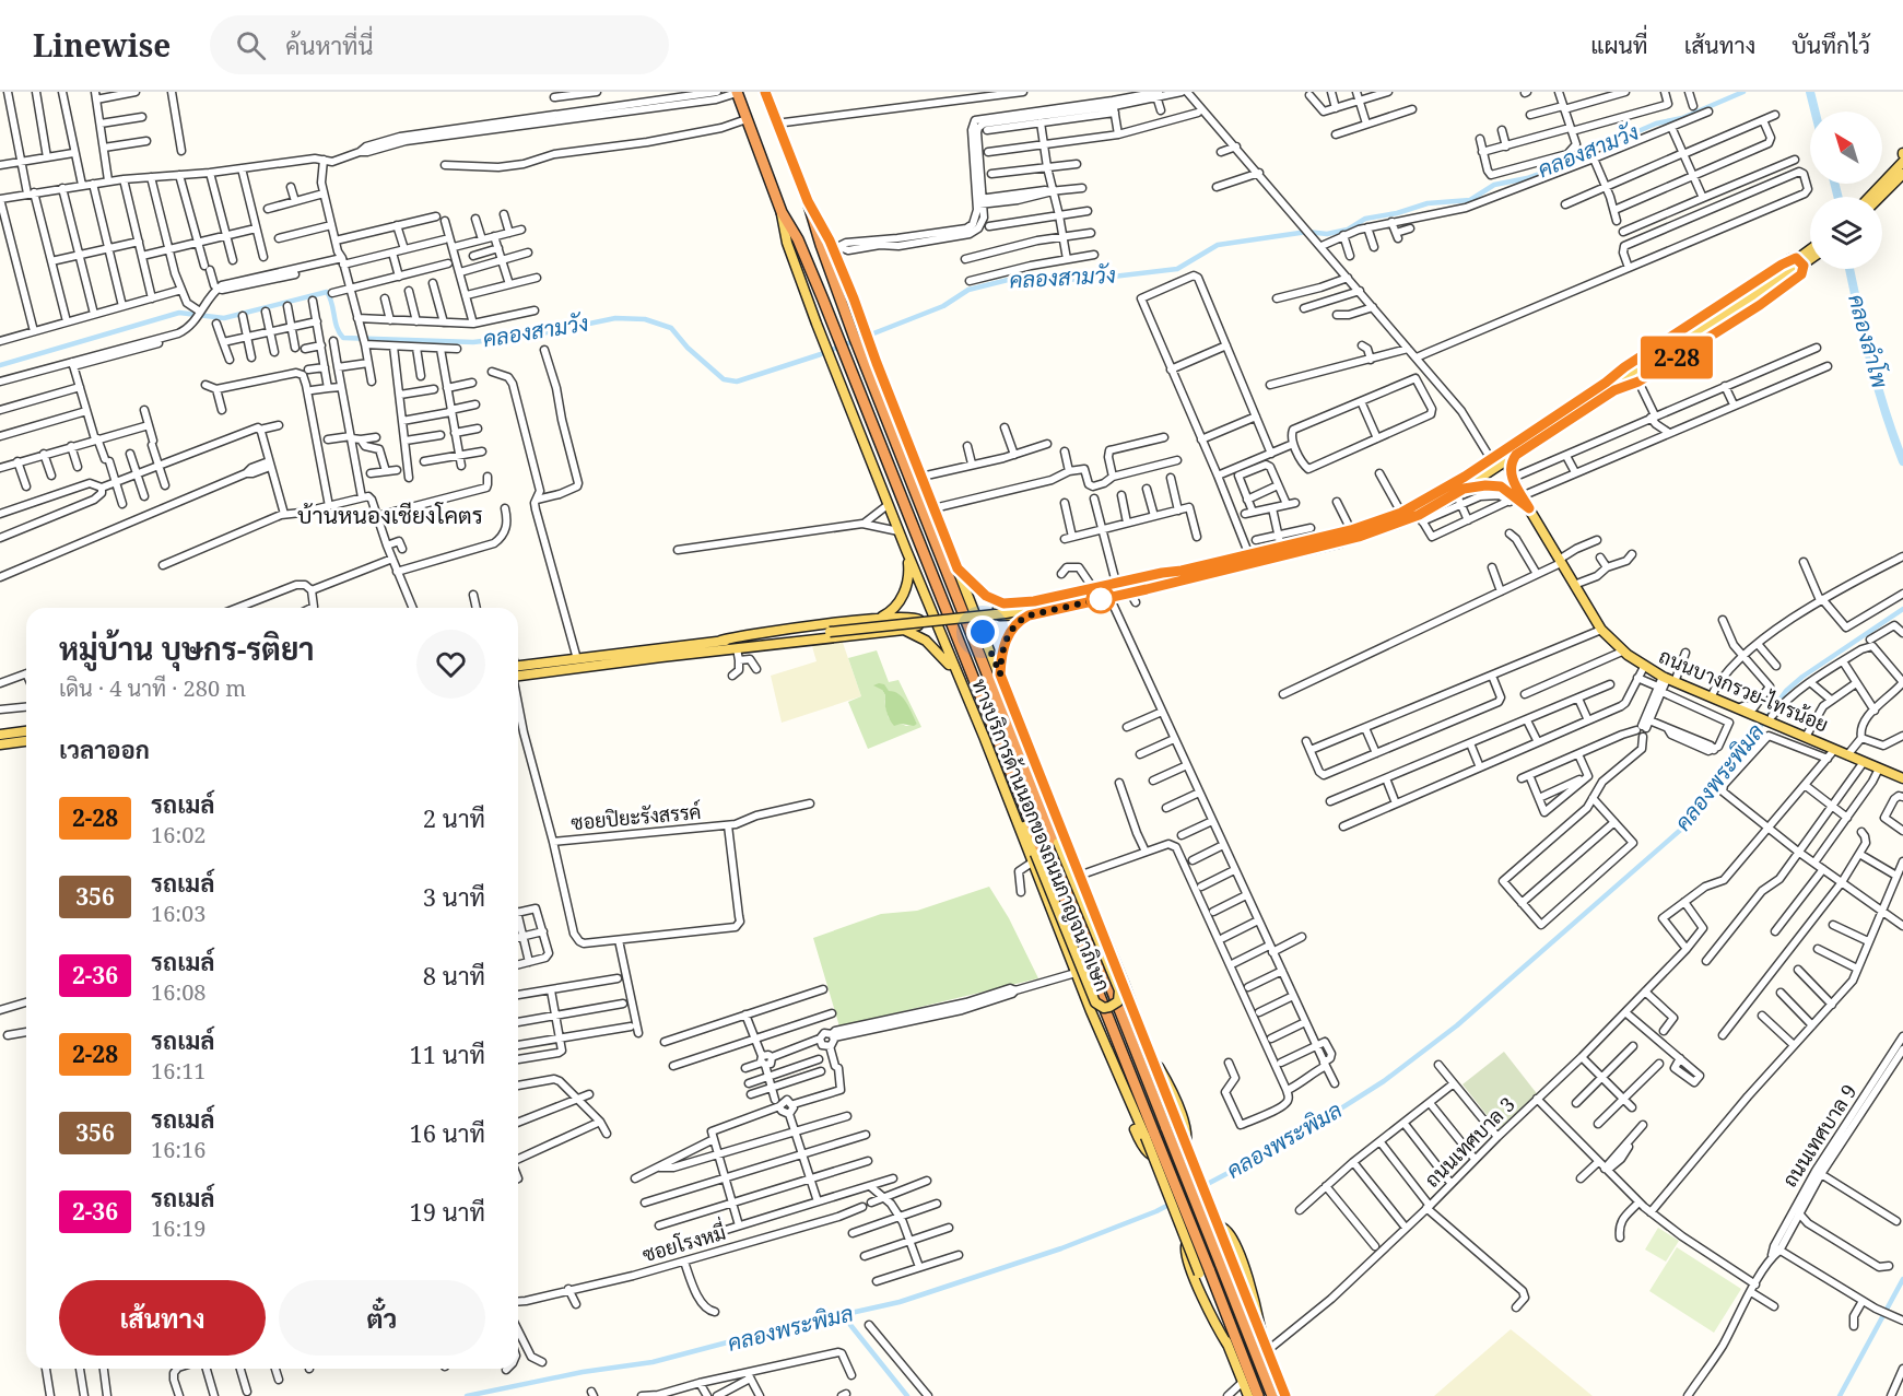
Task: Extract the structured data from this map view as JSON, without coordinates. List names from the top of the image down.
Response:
{
  "streets": {
    "main road": ["ถนนบางกรวย-ไทรน้อย", "ทางบริการด้านนอกของถนนกาญจนาภิเษก"],
    "street": [
      "ซอยปิยะรังสรรค์",
      "ถนนเทศบาล 9",
      "ถนนเทศบาล 3",
      "ซอยโรงหมี่"
    ]
  },
  "districts": ["บ้านหนองเชียงโคตร"],
  "water": ["คลองสามวัง", "คลองลำโพ", "คลองพระพิมล"],
  "lines": ["bus line 2-28"],
  "north": "top left",
  "page": {
    "header": "Linewise",
    "search": "ค้นหาที่นี่",
    "nav": ["แผนที่", "เส้นทาง", "บันทึกไว้"],
    "on_map": "2-28",
    "heading": [
      ["หมู่บ้าน บุษกร-รติยา", "เดิน · 4 นาที · 280 m"],
      "เวลาออก"
    ],
    "list": [
      {
        "mark": "2-28",
        "name": "รถเมล์",
        "note": "16:02",
        "value": "2 นาที"
      },
      {
        "mark": "356",
        "name": "รถเมล์",
        "note": "16:03",
        "value": "3 นาที"
      },
      {
        "mark": "2-36",
        "name": "รถเมล์",
        "note": "16:08",
        "value": "8 นาที"
      },
      {
        "mark": "2-28",
        "name": "รถเมล์",
        "note": "16:11",
        "value": "11 นาที"
      },
      {
        "mark": "356",
        "name": "รถเมล์",
        "note": "16:16",
        "value": "16 นาที"
      },
      {
        "mark": "2-36",
        "name": "รถเมล์",
        "note": "16:19",
        "value": "19 นาที"
      }
    ],
    "buttons": ["เส้นทาง", "ตั๋ว"]
  }
}
